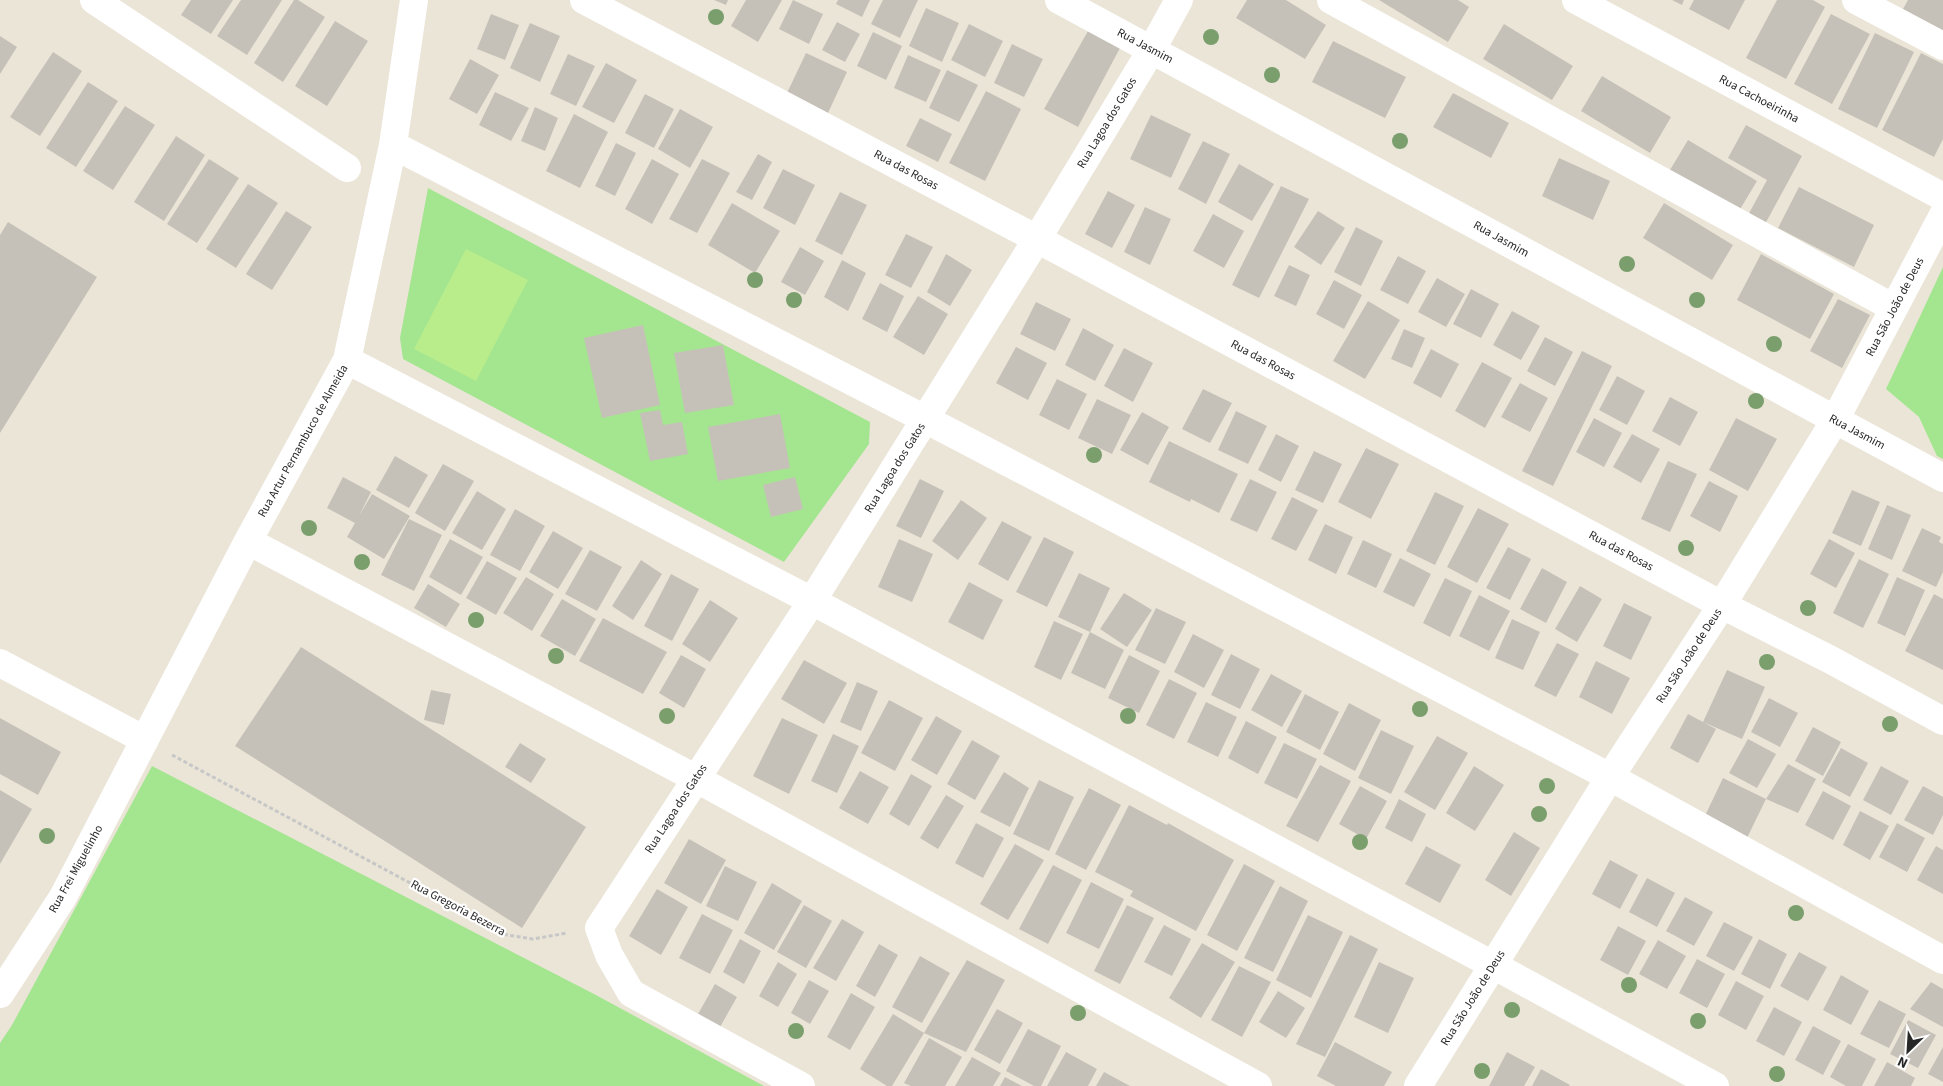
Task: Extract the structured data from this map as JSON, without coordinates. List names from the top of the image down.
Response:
{
  "streets": {
    "street": [
      "Rua Jasmim",
      "Rua Cachoeirinha",
      "Rua Lagoa dos Gatos",
      "Rua das Rosas",
      "Rua São João de Deus",
      "Rua Artur Pernambuco de Almeida",
      "Rua Frei Miguelinho"
    ],
    "path": ["Rua Gregoria Bezerra"]
  },
  "crossings": [
    ["Rua Jasmim", "Rua Lagoa dos Gatos"],
    ["Rua Jasmim", "Rua São João de Deus"],
    ["Rua Lagoa dos Gatos", "Rua das Rosas"],
    ["Rua Lagoa dos Gatos", "Rua Gregoria Bezerra"],
    ["Rua das Rosas", "Rua São João de Deus"],
    ["Rua Artur Pernambuco de Almeida", "Rua Frei Miguelinho"],
    ["Rua Artur Pernambuco de Almeida", "Rua Gregoria Bezerra"],
    ["Rua Frei Miguelinho", "Rua Gregoria Bezerra"]
  ],
  "north": "bottom left"
}
